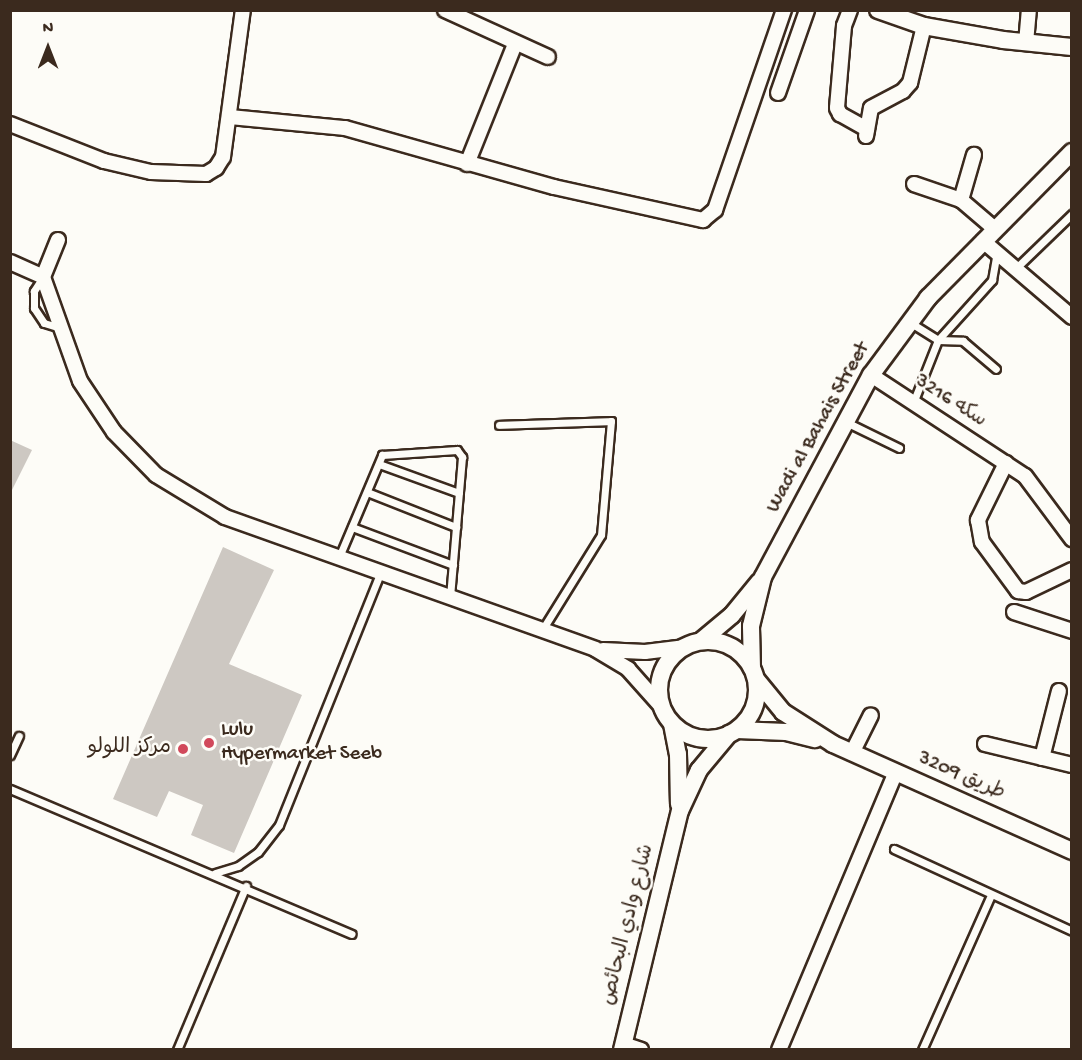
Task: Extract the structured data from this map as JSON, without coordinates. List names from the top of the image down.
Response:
{
  "streets": {
    "street": [
      "سكه 3216",
      "Wadi al Bahais Street",
      "طريق 3209",
      "شارع وادي البحائص"
    ]
  },
  "crossings": [
    ["سكه 3216", "Wadi al Bahais Street"]
  ],
  "places": ["Lulu Hypermarket Seeb", "مركز اللولو"],
  "north": "top"
}
